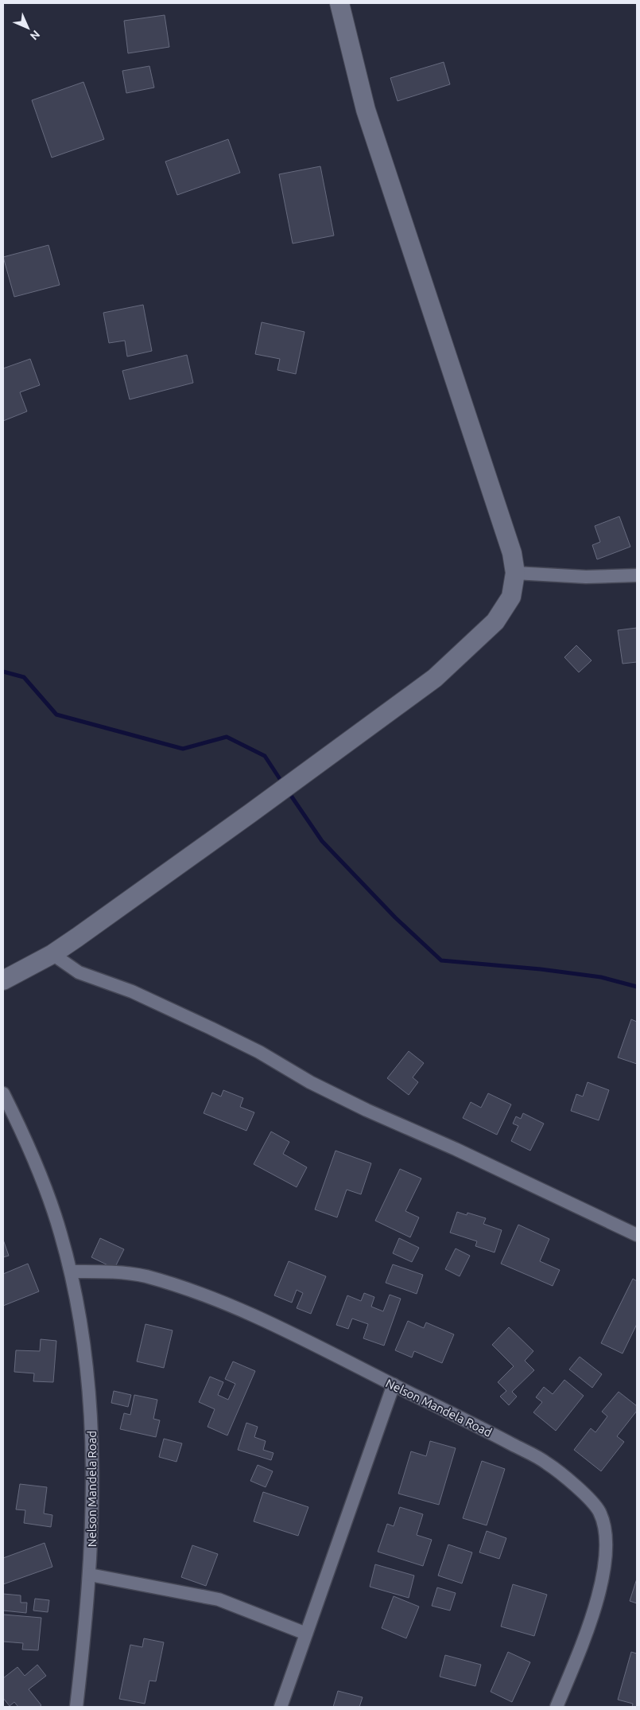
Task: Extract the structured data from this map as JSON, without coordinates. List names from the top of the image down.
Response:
{
  "streets": {
    "street": ["Nelson Mandela Road"]
  },
  "north": "bottom right"
}
